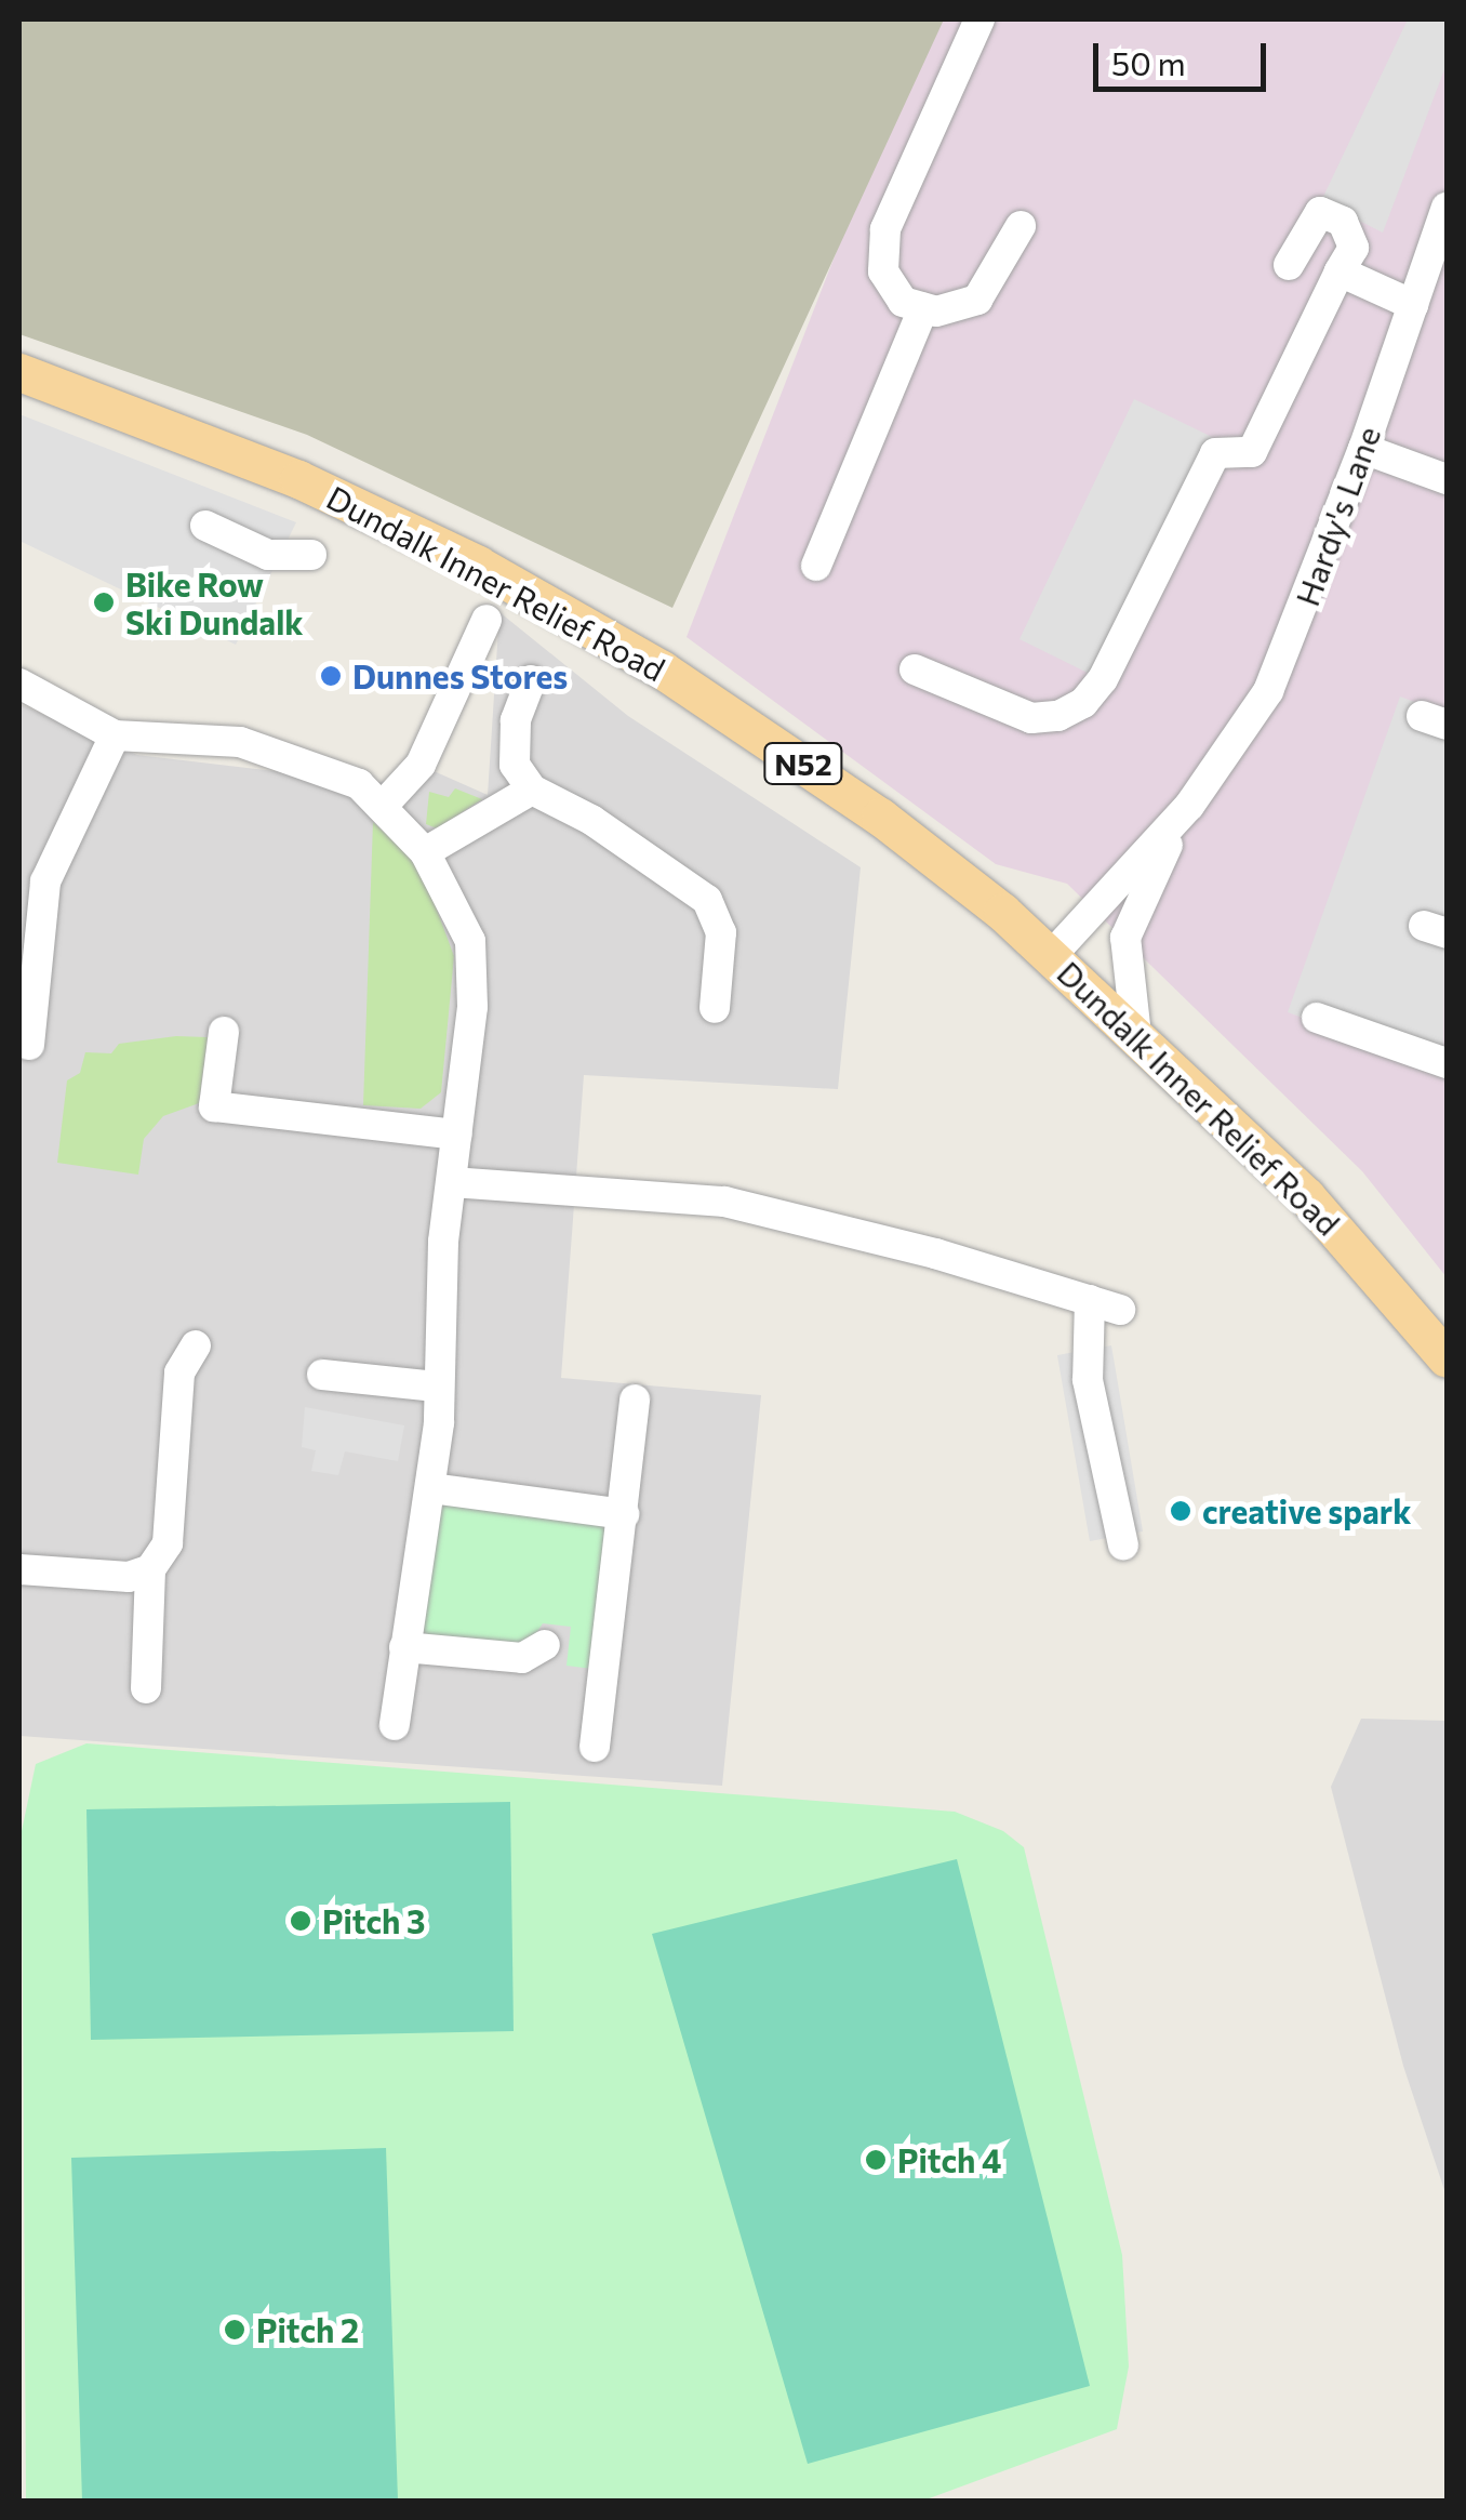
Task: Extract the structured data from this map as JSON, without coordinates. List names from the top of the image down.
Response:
{
  "streets": {
    "main road": ["Dundalk Inner Relief Road", "N52"],
    "street": ["Hardy's Lane"]
  },
  "crossings": [
    ["Hardy's Lane", "Dundalk Inner Relief Road"]
  ],
  "places": [
    "Bike Row Ski Dundalk",
    "Dunnes Stores",
    "creative spark",
    "Pitch 3",
    "Pitch 4",
    "Pitch 2"
  ],
  "scale_bar": "50 m"
}
